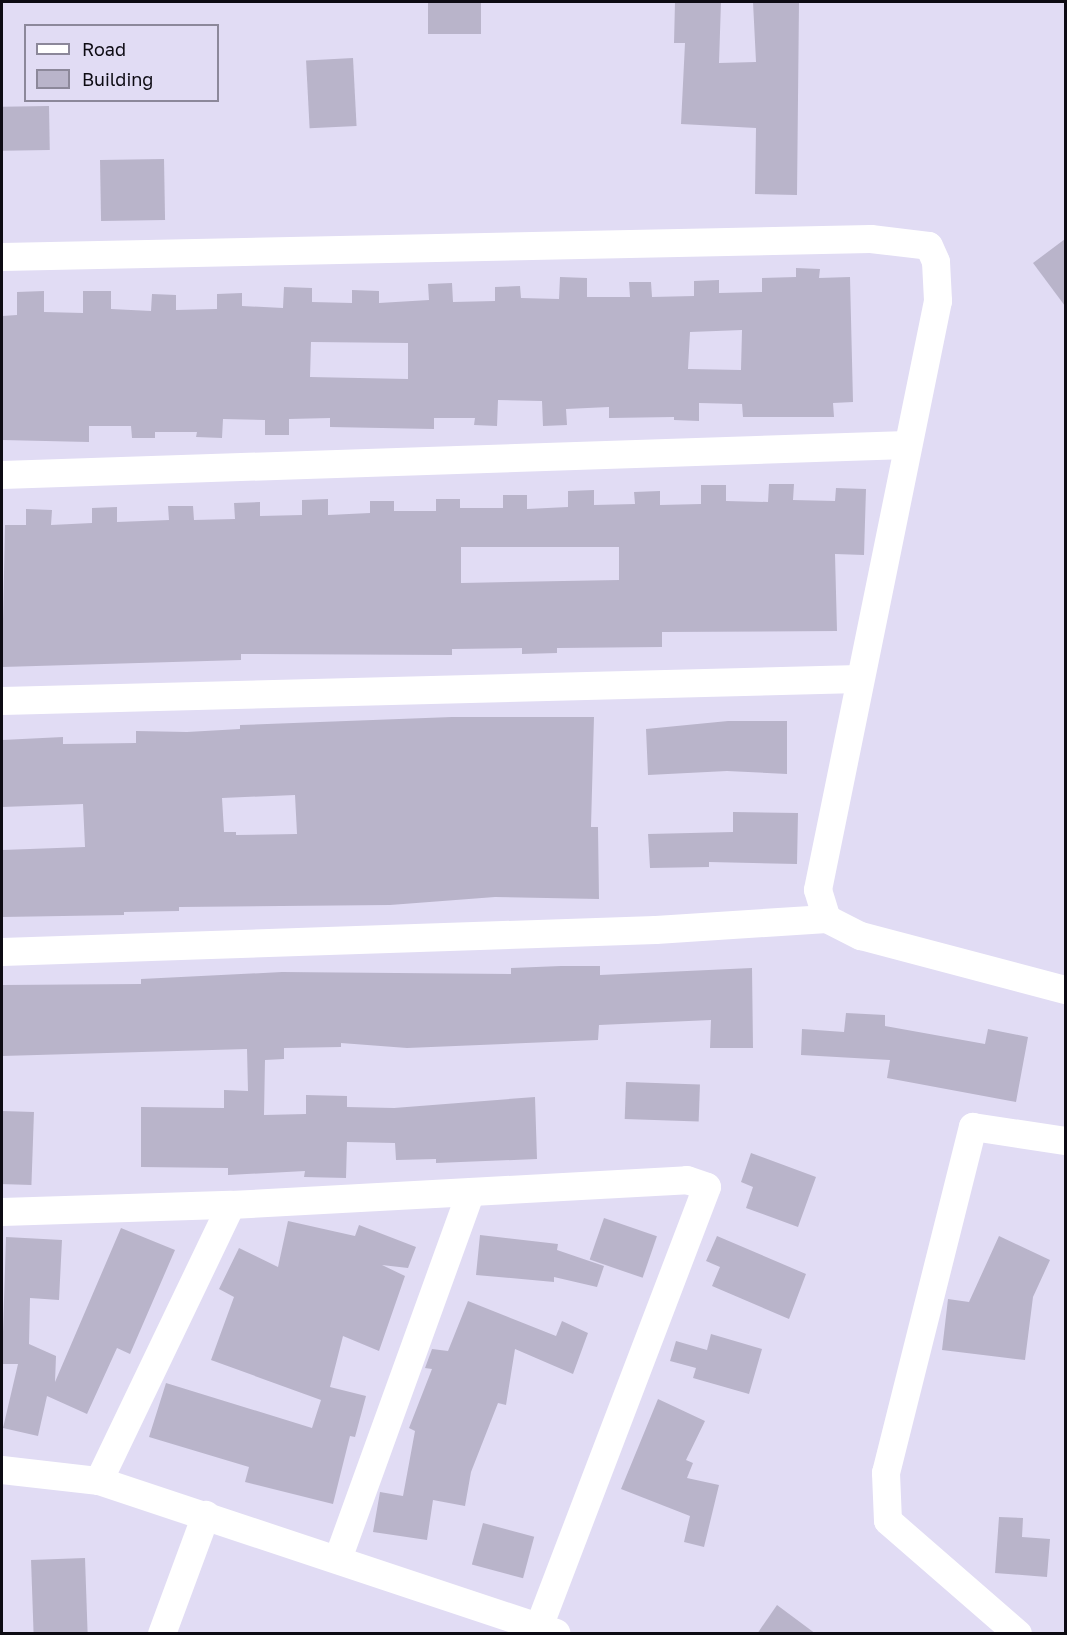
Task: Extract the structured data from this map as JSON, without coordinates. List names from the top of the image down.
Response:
{
  "legend": ["Road", "Building"]
}
